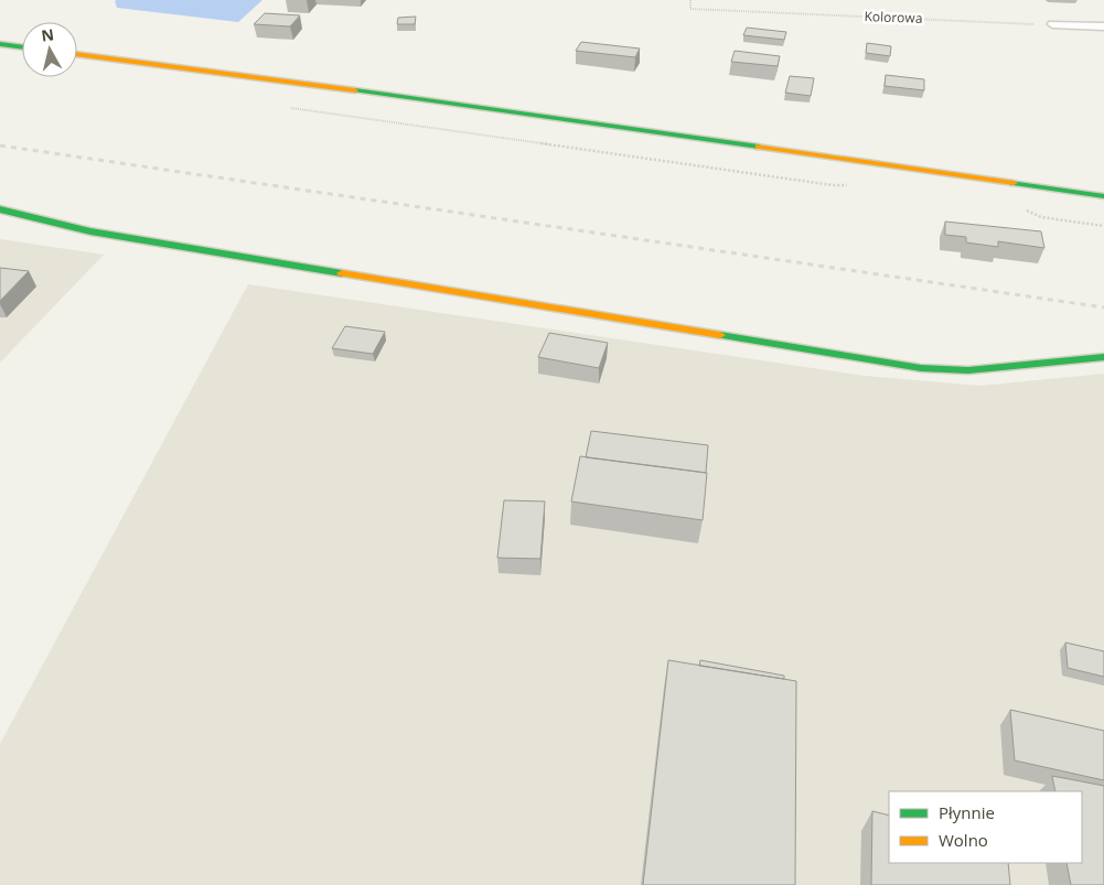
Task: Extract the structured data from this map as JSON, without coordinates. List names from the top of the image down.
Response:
{
  "streets": {
    "path": ["Kolorowa"]
  },
  "legend": ["Płynnie", "Wolno"],
  "north": "top"
}
